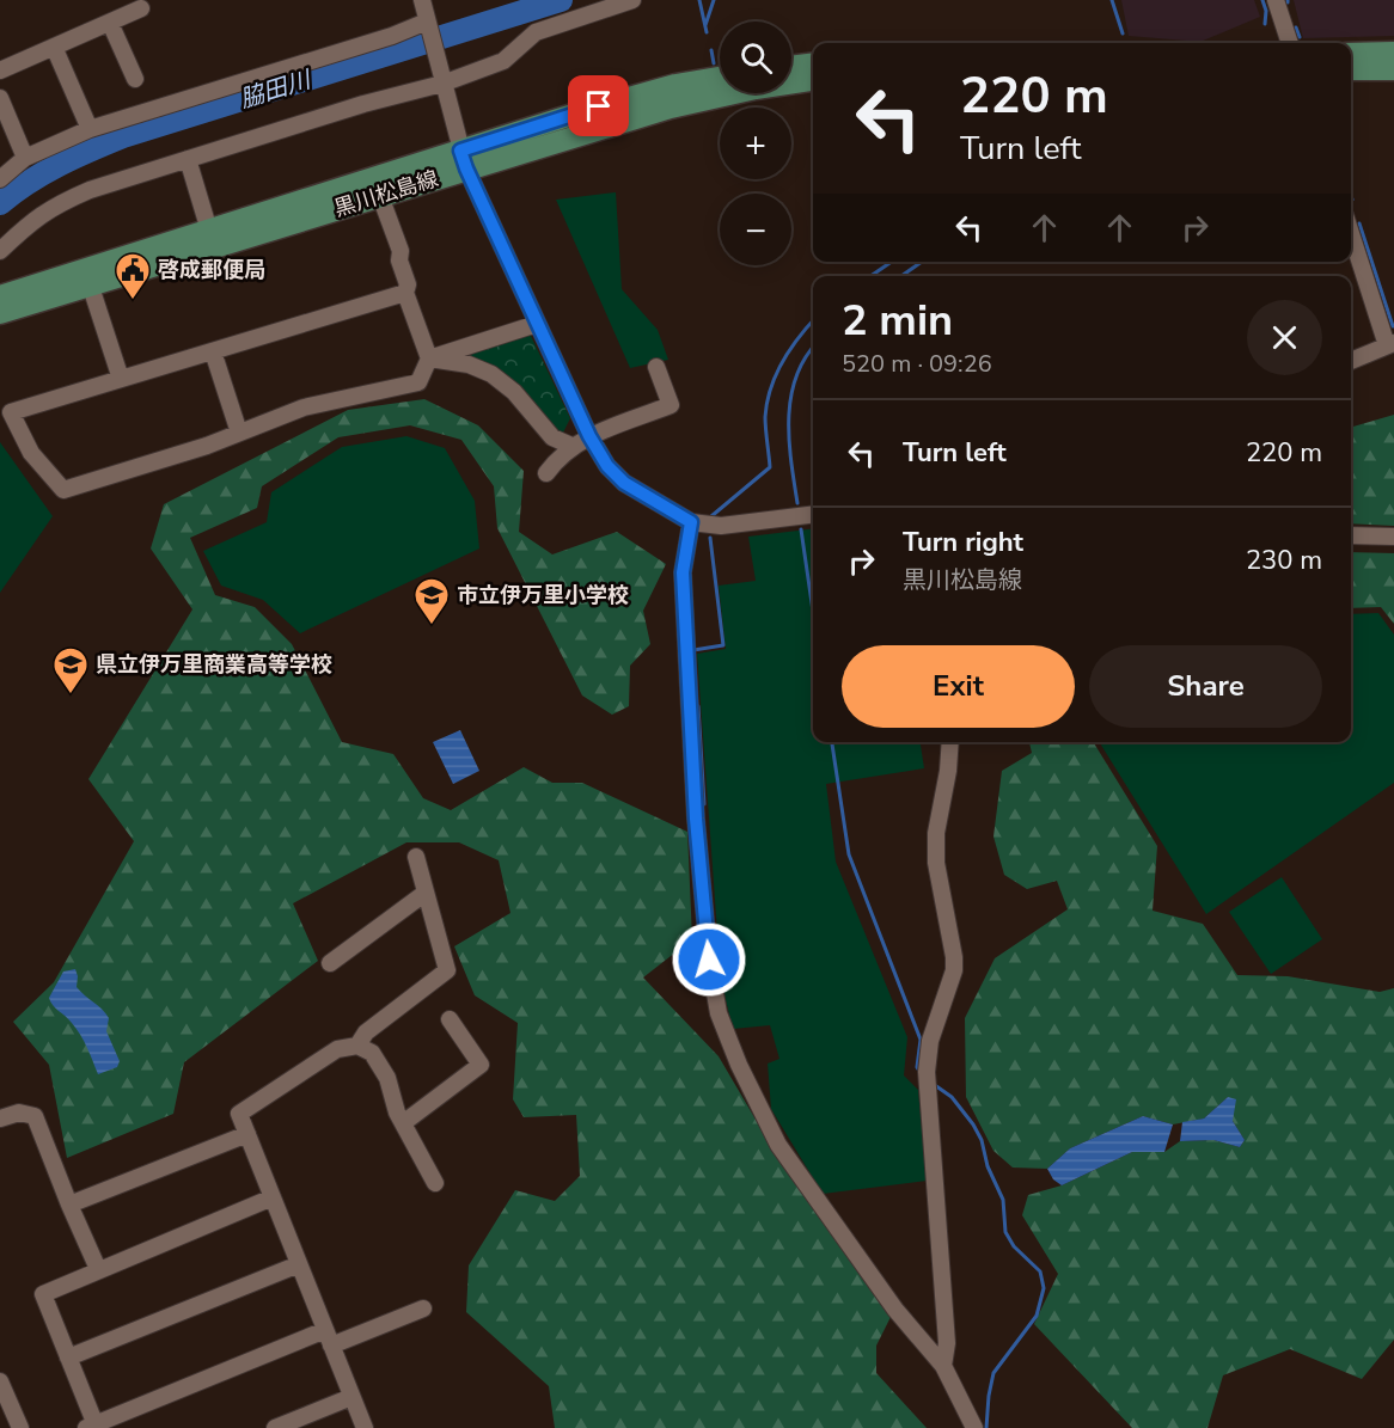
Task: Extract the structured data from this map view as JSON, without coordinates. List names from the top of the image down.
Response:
{
  "streets": {
    "main road": ["黒川松島線"]
  },
  "water": ["脇田川"],
  "places": {
    "public building": ["啓成郵便局"],
    "school or university": ["市立伊万里小学校", "県立伊万里商業高等学校"]
  },
  "page": {
    "map_buttons": ["+", "−"],
    "turn": ["220 m", "Turn left"],
    "heading": ["2 min", "520 m · 09:26"],
    "list": [
      {
        "name": "Turn left",
        "value": "220 m"
      },
      {
        "name": "Turn right",
        "note": "黒川松島線",
        "value": "230 m"
      }
    ],
    "buttons": ["Exit", "Share"]
  }
}
